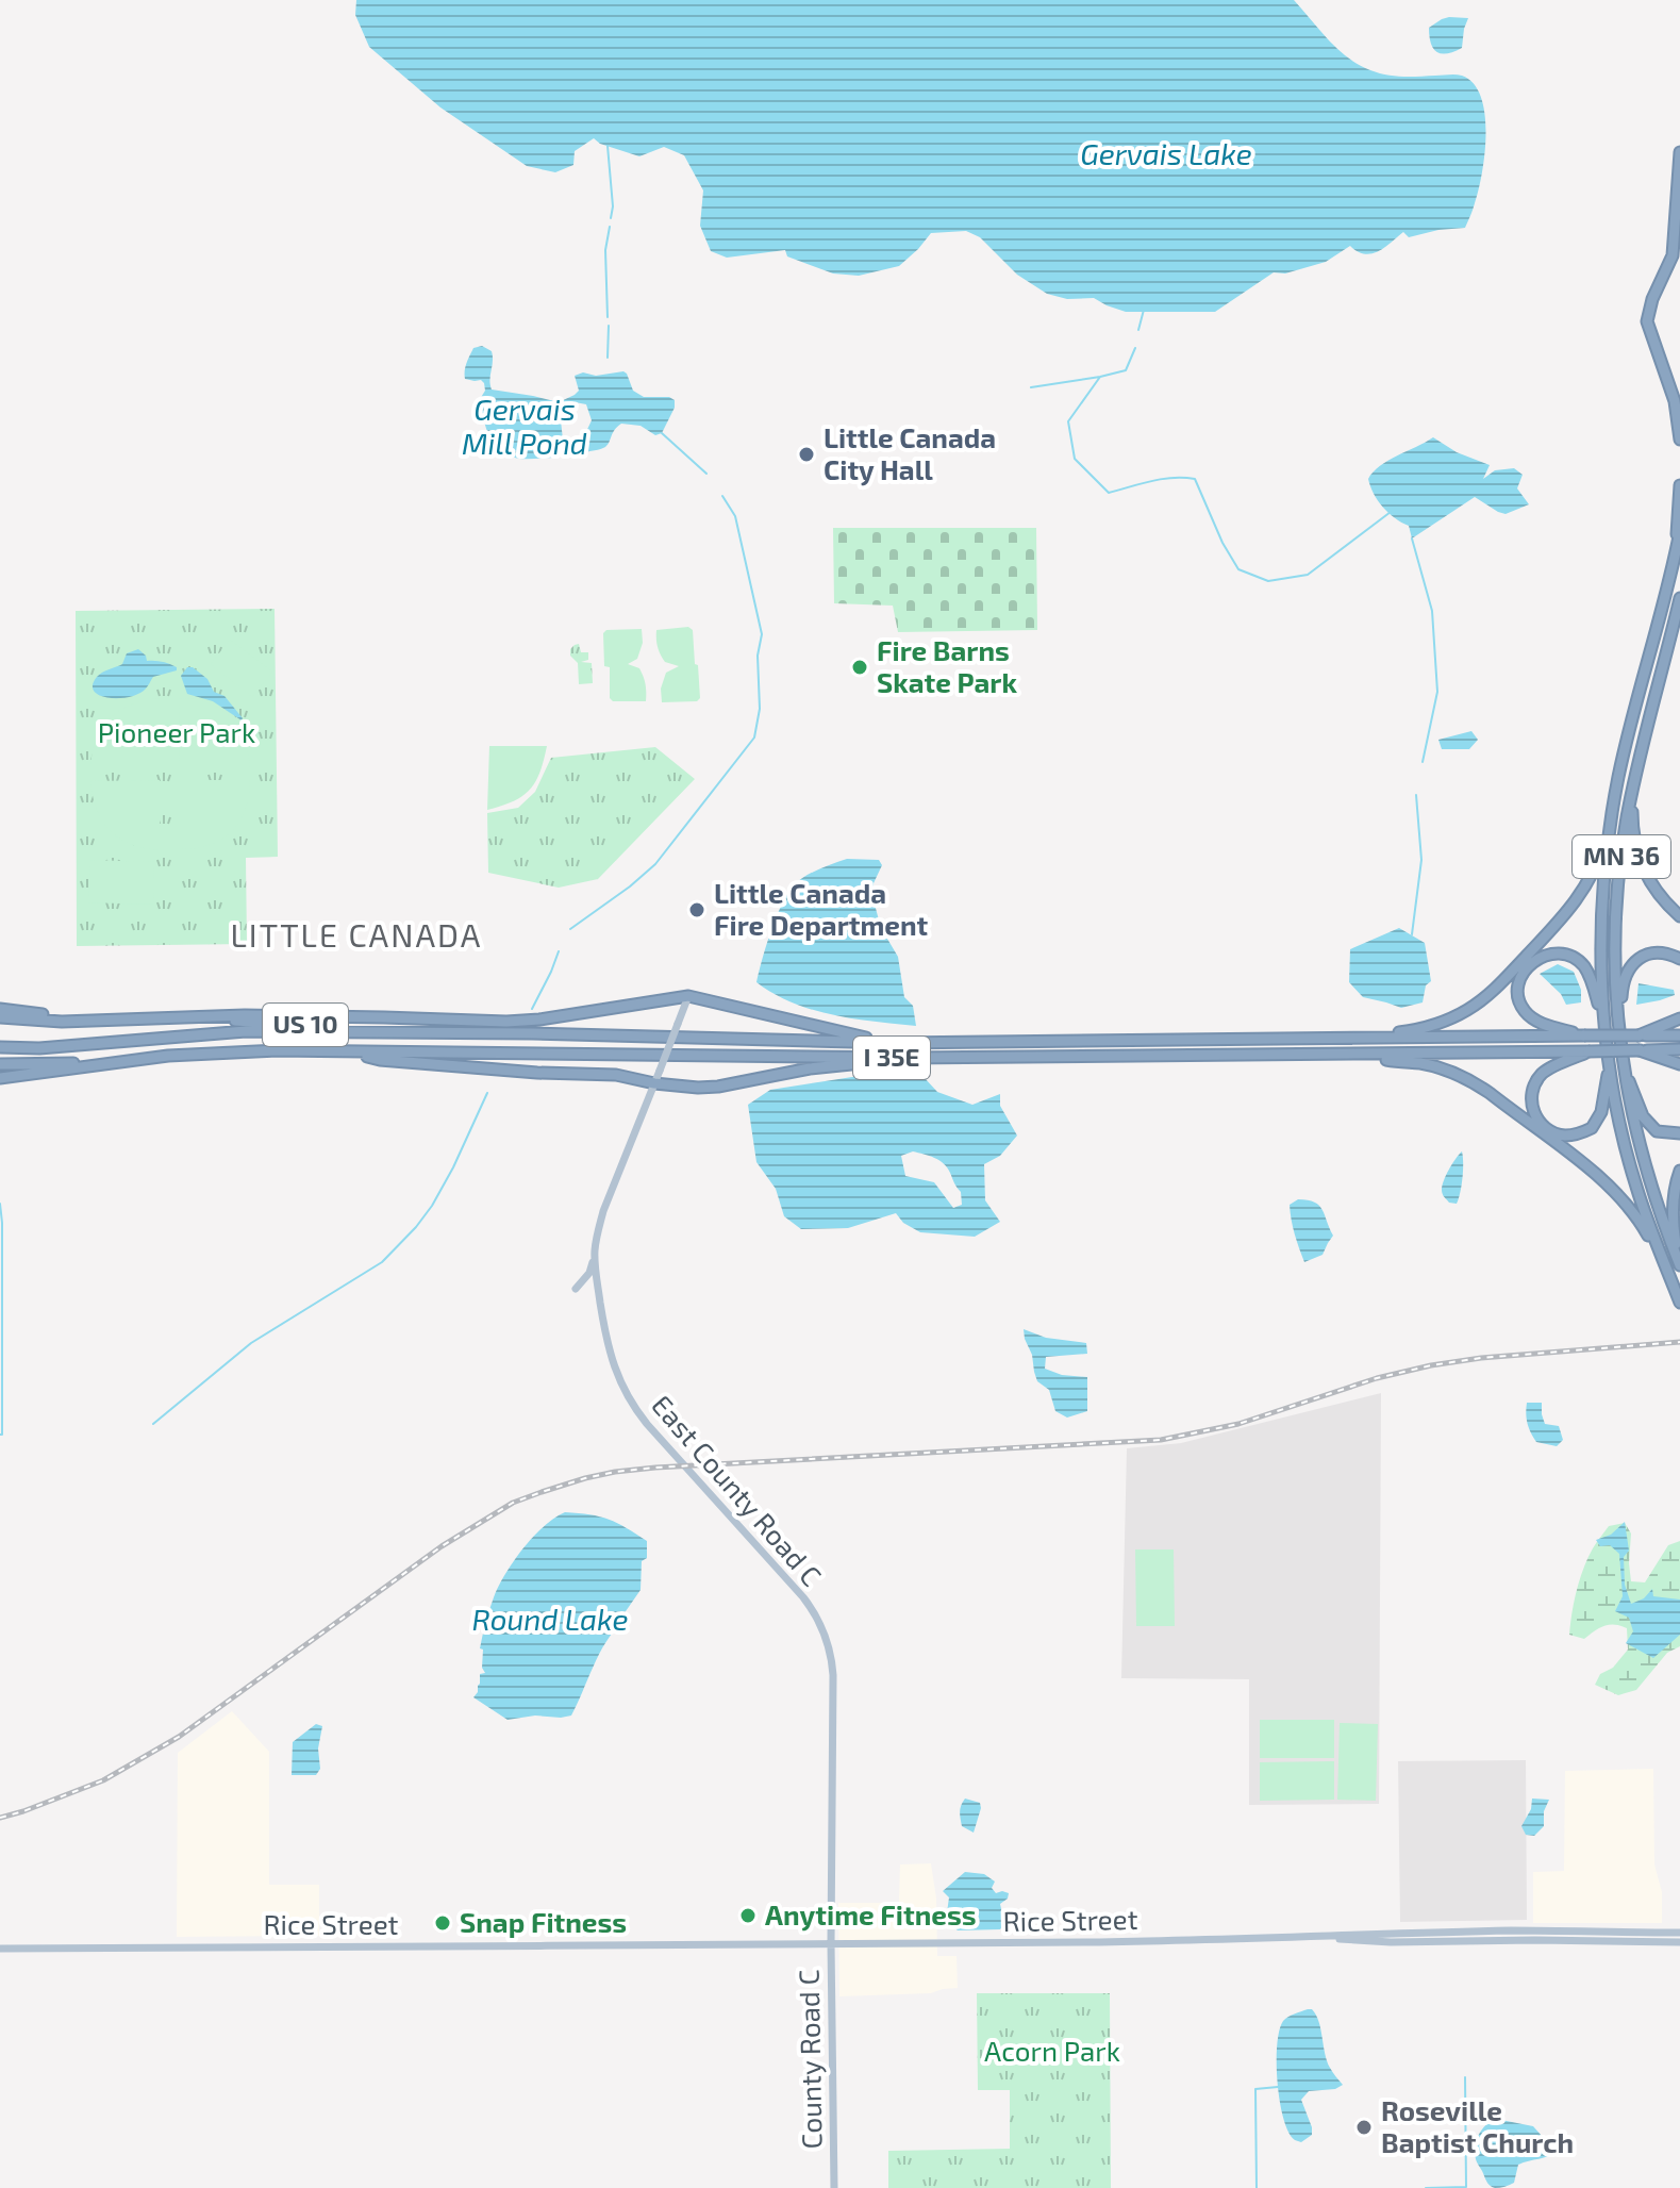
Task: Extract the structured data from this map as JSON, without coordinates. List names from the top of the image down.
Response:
{
  "streets": {
    "highway": ["MN 36", "US 10", "I 35E"],
    "main road": ["East County Road C", "Rice Street", "County Road C"]
  },
  "crossings": [
    ["US 10", "I 35E"],
    ["East County Road C", "County Road C"],
    ["Rice Street", "County Road C"]
  ],
  "districts": ["LITTLE CANADA"],
  "water": ["Gervais Lake", "Gervais Mill Pond", "Round Lake"],
  "parks": ["Pioneer Park", "Acorn Park"],
  "places": [
    "Little Canada City Hall",
    "Fire Barns Skate Park",
    "Little Canada Fire Department",
    "Anytime Fitness",
    "Snap Fitness",
    "Roseville Baptist Church"
  ]
}
